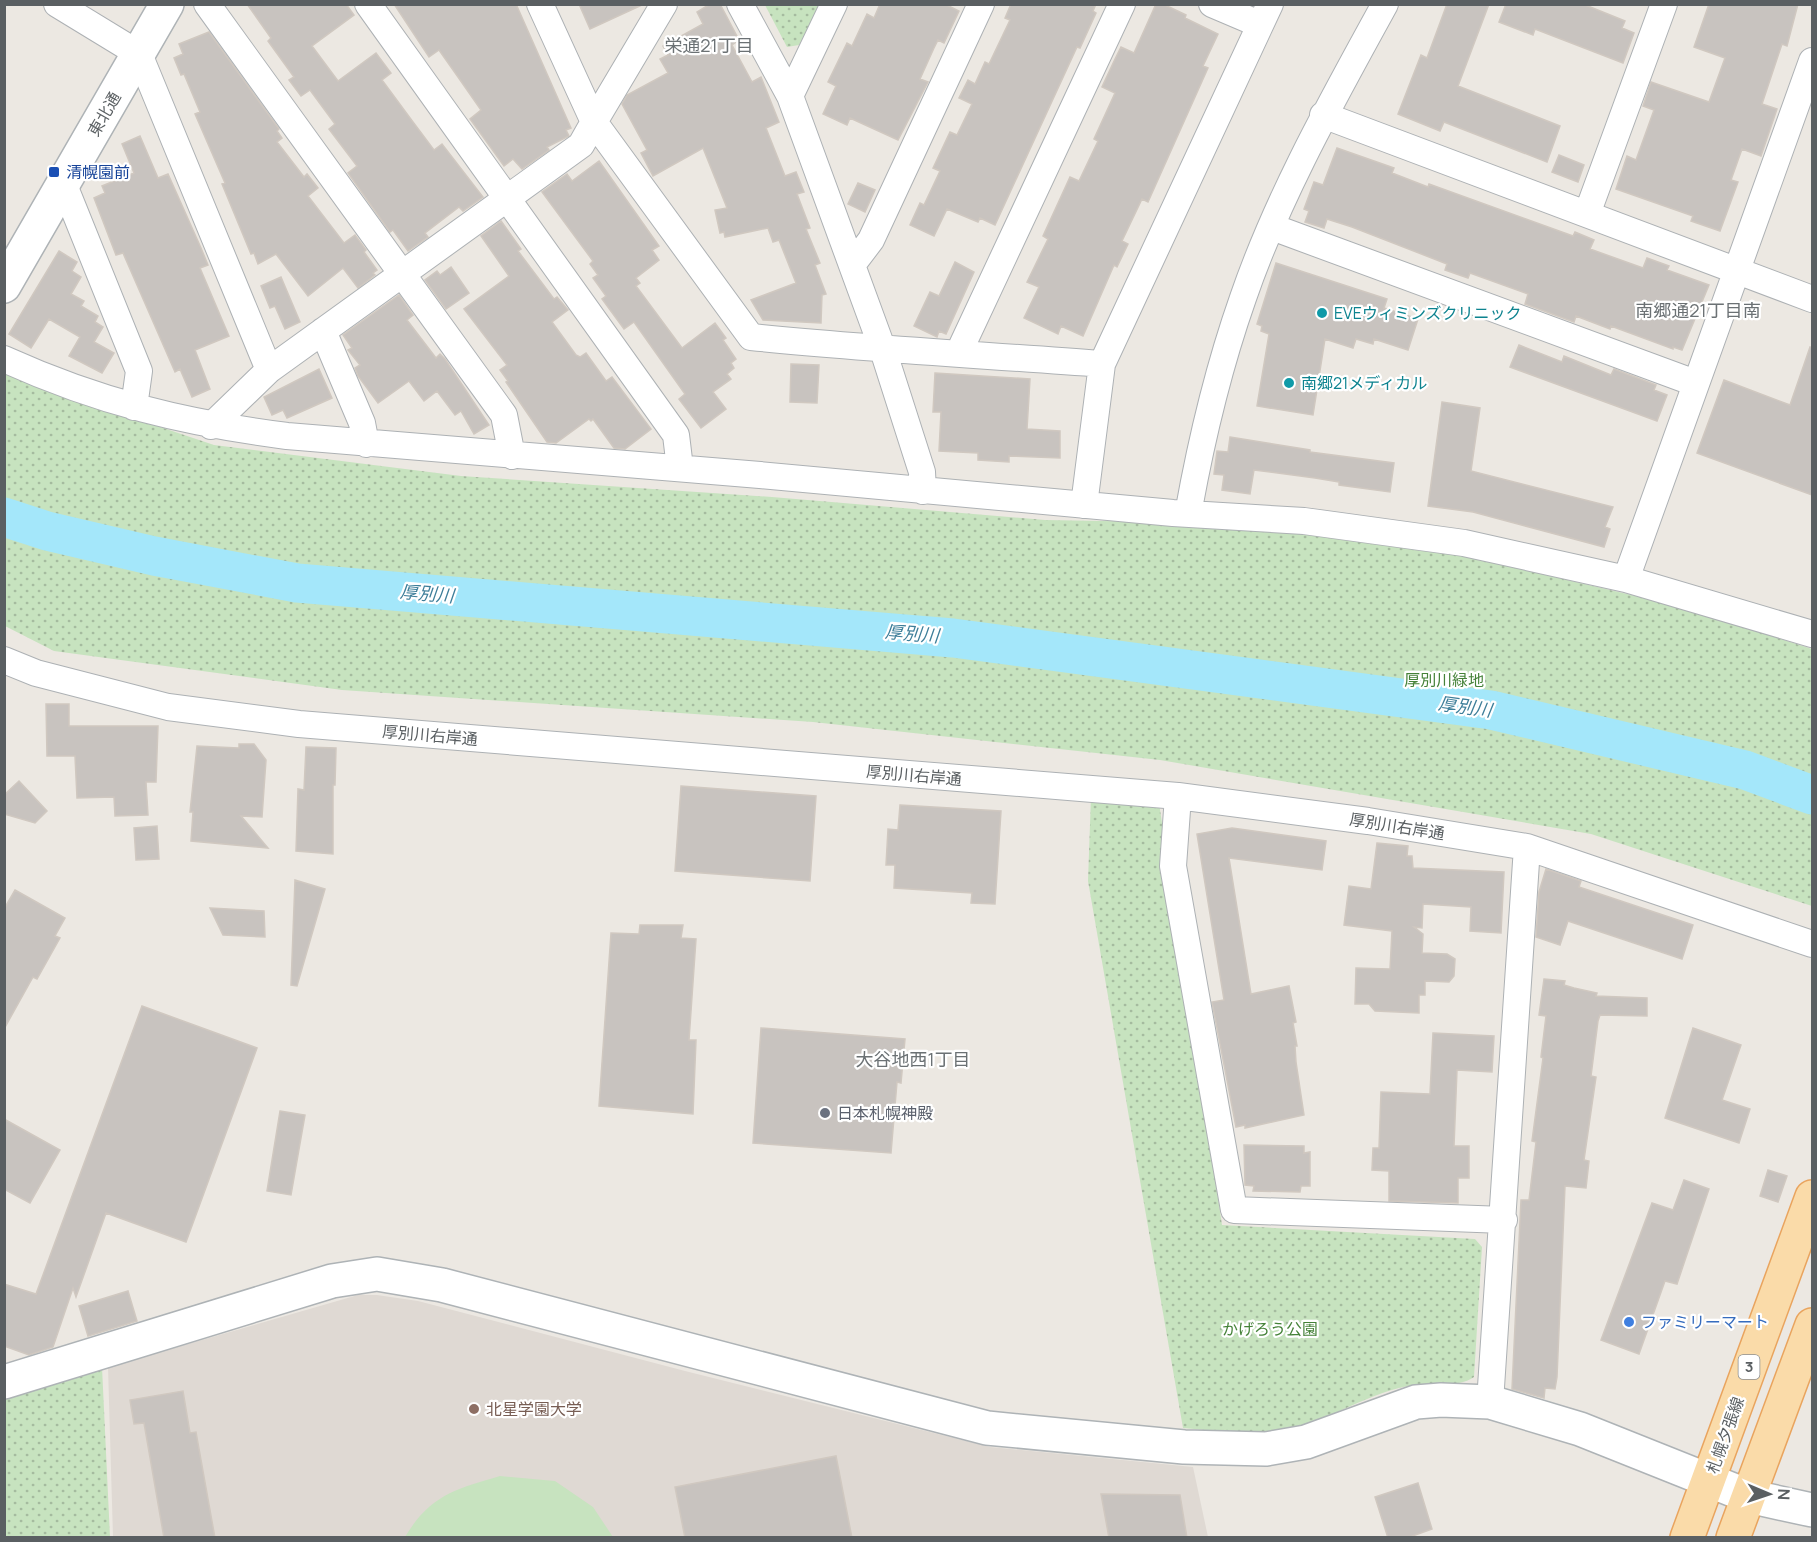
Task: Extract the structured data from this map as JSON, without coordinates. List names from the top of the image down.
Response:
{
  "streets": {
    "main road": ["3", "札幌夕張線"],
    "street": ["東北通", "厚別川右岸通"]
  },
  "districts": ["栄通21丁目", "南郷通21丁目南", "大谷地西1丁目"],
  "water": ["厚別川"],
  "parks": ["厚別川緑地", "かげろう公園"],
  "places": {
    "transit": ["清幌園前"],
    "other": [
      "EVEウィミンズクリニック",
      "南郷21メディカル",
      "日本札幌神殿",
      "ファミリーマート",
      "北星学園大学"
    ]
  },
  "north": "right"
}
